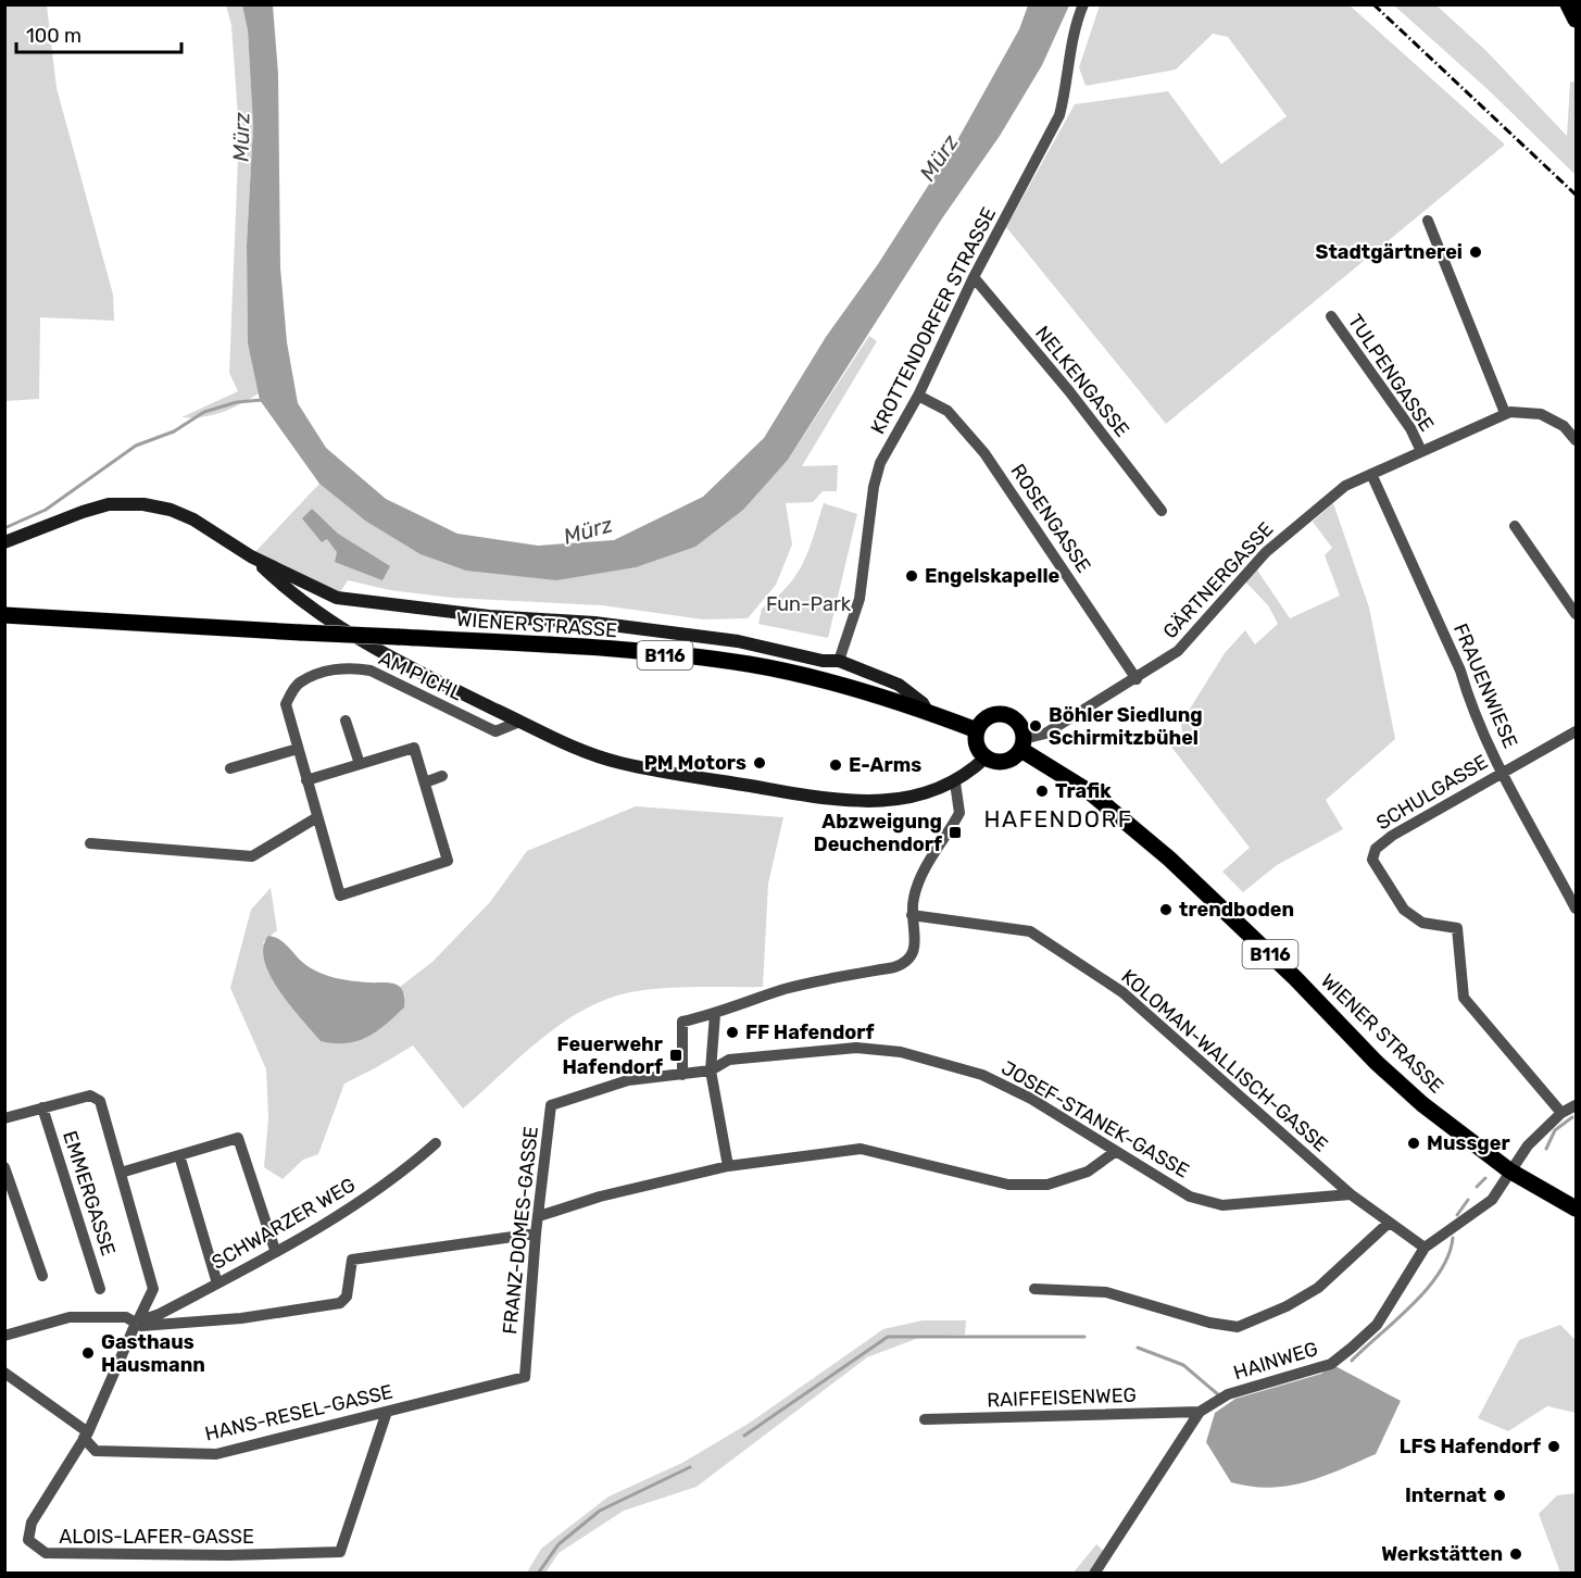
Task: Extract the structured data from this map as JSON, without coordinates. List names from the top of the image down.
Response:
{
  "streets": {
    "main road": ["WIENER STRASSE", "B116"],
    "street": [
      "KROTTENDORFER STRASSE",
      "TULPENGASSE",
      "NELKENGASSE",
      "ROSENGASSE",
      "GÄRTNERGASSE",
      "AM PICHL",
      "FRAUENWIESE",
      "SCHULGASSE",
      "KOLOMAN-WALLISCH-GASSE",
      "JOSEF-STANEK-GASSE",
      "EMMERGASSE",
      "SCHWARZER WEG",
      "FRANZ-DOMES-GASSE",
      "HAINWEG",
      "RAIFFEISENWEG",
      "HANS-RESEL-GASSE",
      "ALOIS-LAFER-GASSE"
    ]
  },
  "crossings": [
    ["KROTTENDORFER STRASSE", "NELKENGASSE"],
    ["KROTTENDORFER STRASSE", "ROSENGASSE"],
    ["TULPENGASSE", "GÄRTNERGASSE"],
    ["ROSENGASSE", "GÄRTNERGASSE"],
    ["GÄRTNERGASSE", "WIENER STRASSE"],
    ["GÄRTNERGASSE", "B116"],
    ["GÄRTNERGASSE", "FRAUENWIESE"],
    ["WIENER STRASSE", "B116"],
    ["WIENER STRASSE", "HAINWEG"],
    ["FRAUENWIESE", "SCHULGASSE"],
    ["SCHULGASSE", "HAINWEG"],
    ["KOLOMAN-WALLISCH-GASSE", "JOSEF-STANEK-GASSE"],
    ["KOLOMAN-WALLISCH-GASSE", "HAINWEG"],
    ["JOSEF-STANEK-GASSE", "FRANZ-DOMES-GASSE"],
    ["EMMERGASSE", "ALOIS-LAFER-GASSE"],
    ["SCHWARZER WEG", "ALOIS-LAFER-GASSE"],
    ["FRANZ-DOMES-GASSE", "HANS-RESEL-GASSE"],
    ["HAINWEG", "RAIFFEISENWEG"],
    ["HANS-RESEL-GASSE", "ALOIS-LAFER-GASSE"]
  ],
  "districts": ["HAFENDORF"],
  "water": ["Mürz"],
  "parks": ["Fun-Park"],
  "places": {
    "other": [
      "Stadtgärtnerei",
      "Engelskapelle",
      "Böhler Siedlung Schirmitzbühel",
      "PM Motors",
      "E-Arms",
      "Trafik",
      "trendboden",
      "FF Hafendorf",
      "Mussger",
      "Gasthaus Hausmann",
      "LFS Hafendorf",
      "Internat",
      "Werkstätten"
    ],
    "transit": ["Abzweigung Deuchendorf", "Feuerwehr Hafendorf"]
  },
  "scale_bar": "100 m"
}
